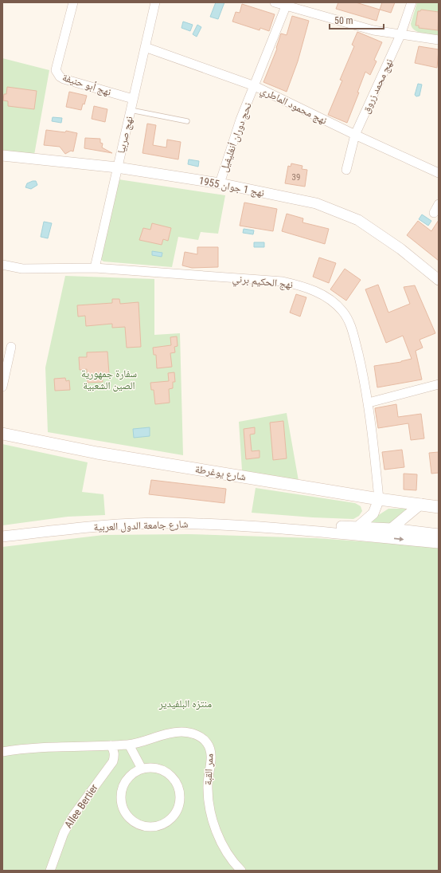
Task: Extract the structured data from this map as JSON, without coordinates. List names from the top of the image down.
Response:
{
  "streets": {
    "main road": ["شارع يوغرطة"],
    "street": [
      "نهج أبو حنيفة",
      "نهج محمد زروق",
      "نهج محمود الماطري",
      "نهج صربيا",
      "نحج دوران أنغليفيل",
      "نهج 1 جوان 1955",
      "نهج الحكيم برني",
      "شارع جامعة الدول العربية",
      "ممر القبة",
      "Allee Bertier"
    ]
  },
  "crossings": [
    ["نهج أبو حنيفة", "نهج صربيا"],
    ["نهج محمد زروق", "نهج محمود الماطري"],
    ["نهج محمود الماطري", "نهج صربيا"],
    ["نهج محمود الماطري", "نحج دوران أنغليفيل"],
    ["نهج صربيا", "نهج 1 جوان 1955"],
    ["نهج صربيا", "نهج الحكيم برني"],
    ["نحج دوران أنغليفيل", "نهج 1 جوان 1955"],
    ["نهج الحكيم برني", "شارع يوغرطة"],
    ["ممر القبة", "Allee Bertier"]
  ],
  "parks": ["سفارة جمهورية الصين الشعبية", "منتزه البلفيدير"],
  "house_numbers": ["39"],
  "scale_bar": "50 m"
}
